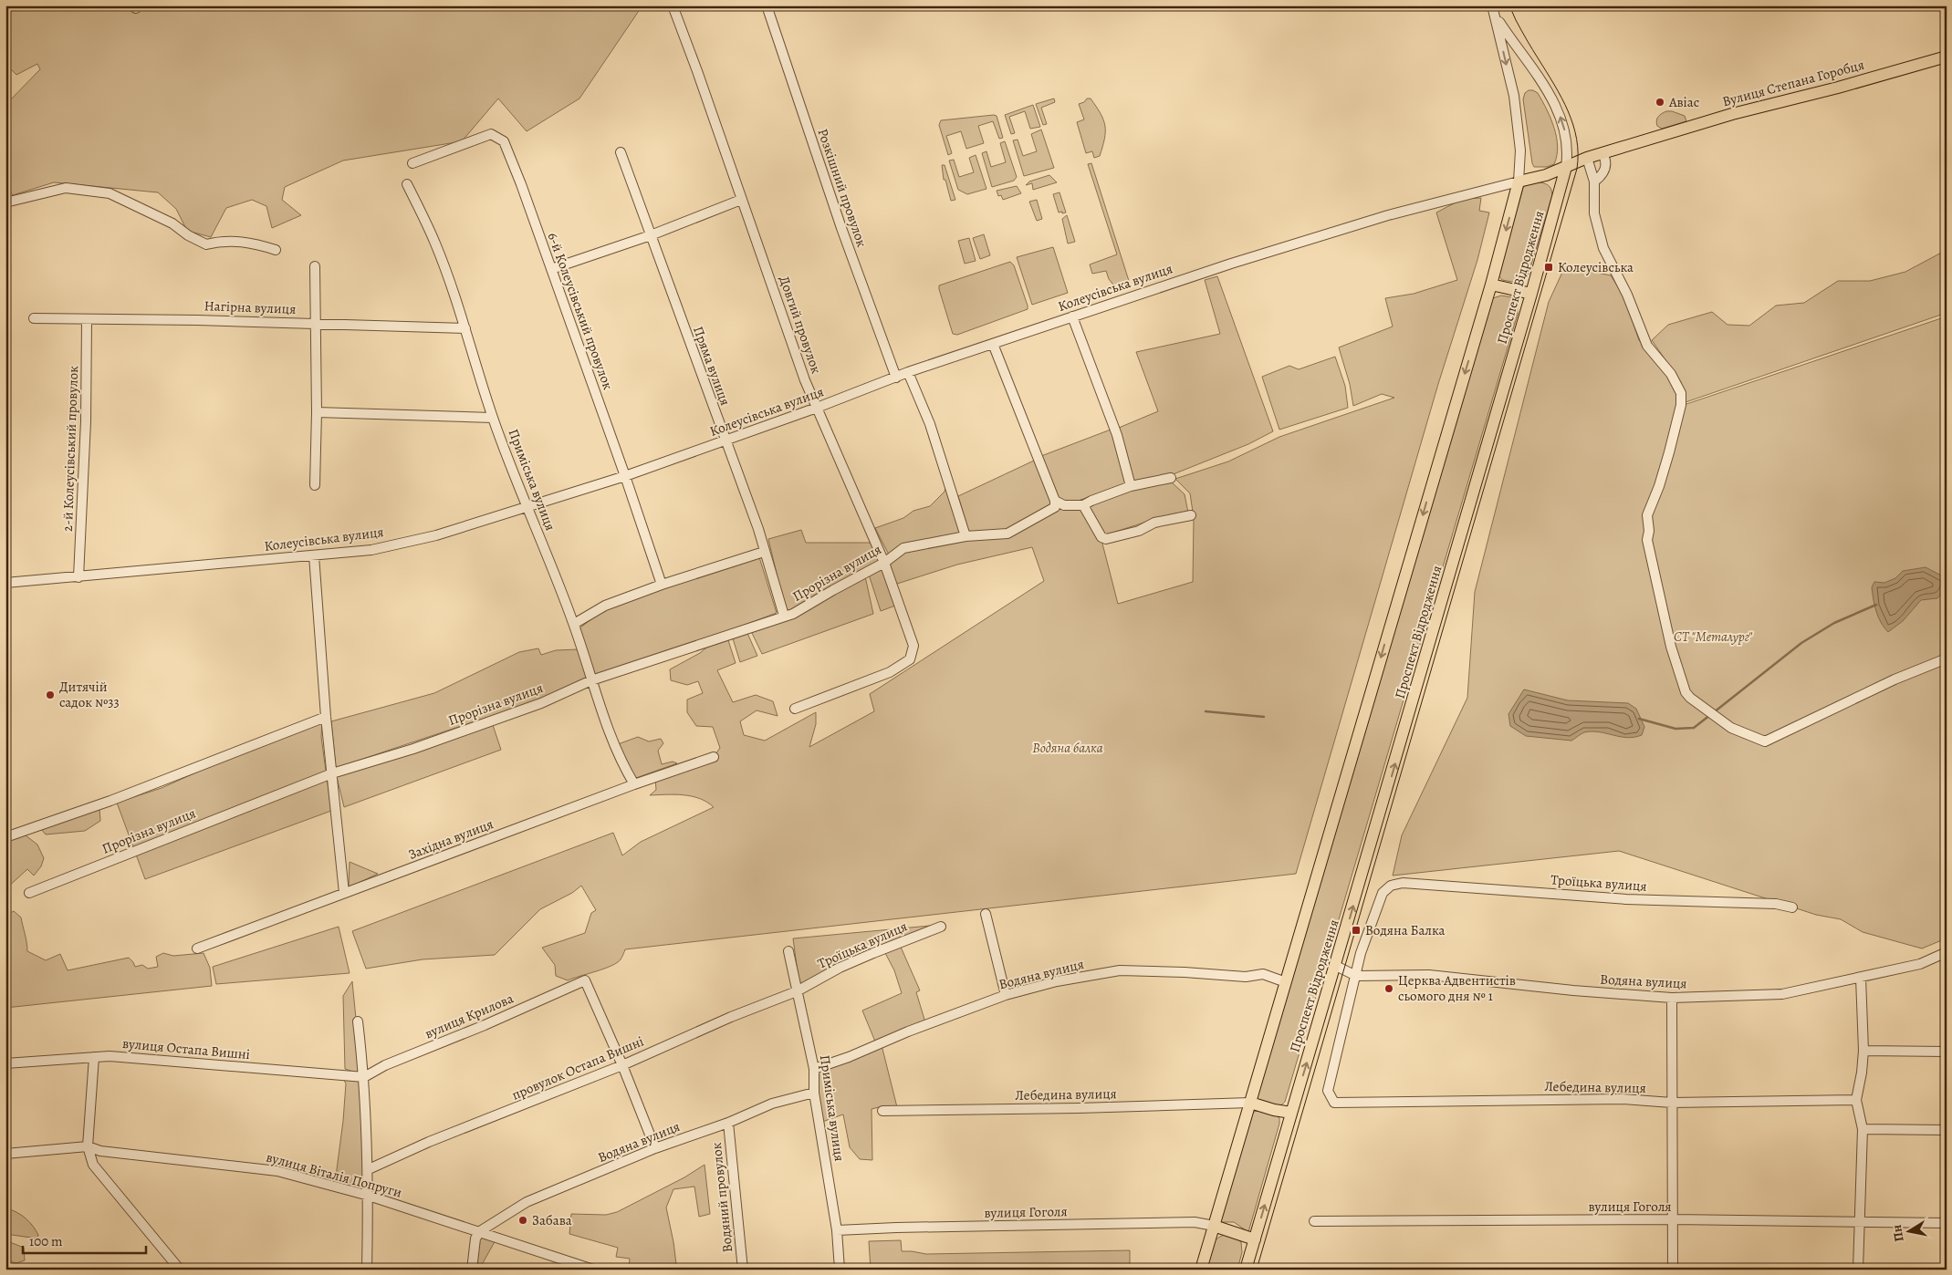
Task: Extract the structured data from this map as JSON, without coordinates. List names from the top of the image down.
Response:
{
  "streets": {
    "main road": ["Вулиця Степана Горобця", "Проспект Відродження"],
    "street": [
      "Розкішний провулок",
      "Колеусівська вулиця",
      "Нагірна вулиця",
      "6-й Колеусівський провулок",
      "Довгий провулок",
      "Пряма вулиця",
      "2-й Колеусівський провулок",
      "Приміська вулиця",
      "Прорізна вулиця",
      "Західна вулиця",
      "Троїцька вулиця",
      "Водяна вулиця",
      "вулиця Крилова",
      "вулиця Остапа Вишні",
      "провулок Остапа Вишні",
      "Лебедина вулиця",
      "вулиця Віталія Попруги",
      "Водяний провулок",
      "вулиця Гоголя"
    ]
  },
  "crossings": [
    ["Вулиця Степана Горобця", "Проспект Відродження"],
    ["Вулиця Степана Горобця", "Колеусівська вулиця"],
    ["Розкішний провулок", "Колеусівська вулиця"],
    ["Проспект Відродження", "Колеусівська вулиця"],
    ["Проспект Відродження", "Водяна вулиця"],
    ["Проспект Відродження", "Лебедина вулиця"],
    ["Проспект Відродження", "вулиця Гоголя"],
    ["Колеусівська вулиця", "6-й Колеусівський провулок"],
    ["Колеусівська вулиця", "Довгий провулок"],
    ["Колеусівська вулиця", "Пряма вулиця"],
    ["Колеусівська вулиця", "2-й Колеусівський провулок"],
    ["Колеусівська вулиця", "Приміська вулиця"],
    ["Нагірна вулиця", "2-й Колеусівський провулок"],
    ["Нагірна вулиця", "Приміська вулиця"],
    ["Довгий провулок", "Прорізна вулиця"],
    ["Пряма вулиця", "Прорізна вулиця"],
    ["Приміська вулиця", "Прорізна вулиця"],
    ["Приміська вулиця", "Західна вулиця"],
    ["Приміська вулиця", "Троїцька вулиця"],
    ["Приміська вулиця", "Водяна вулиця"],
    ["Приміська вулиця", "провулок Остапа Вишні"],
    ["Приміська вулиця", "вулиця Гоголя"],
    ["Троїцька вулиця", "Водяна вулиця"],
    ["Троїцька вулиця", "провулок Остапа Вишні"],
    ["Троїцька вулиця", "Лебедина вулиця"],
    ["Водяна вулиця", "Лебедина вулиця"],
    ["Водяна вулиця", "вулиця Віталія Попруги"],
    ["Водяна вулиця", "Водяний провулок"],
    ["вулиця Крилова", "вулиця Остапа Вишні"],
    ["вулиця Крилова", "провулок Остапа Вишні"]
  ],
  "parks": ["СТ \"Металург\"", "Водяна балка"],
  "places": {
    "other": [
      "Авіас",
      "Дитячій садок №33",
      "Церква Адвентистів сьомого дня № 1",
      "Забава"
    ],
    "transit": ["Колеусівська", "Водяна Балка"]
  },
  "scale_bar": "100 m",
  "north": "left"
}
